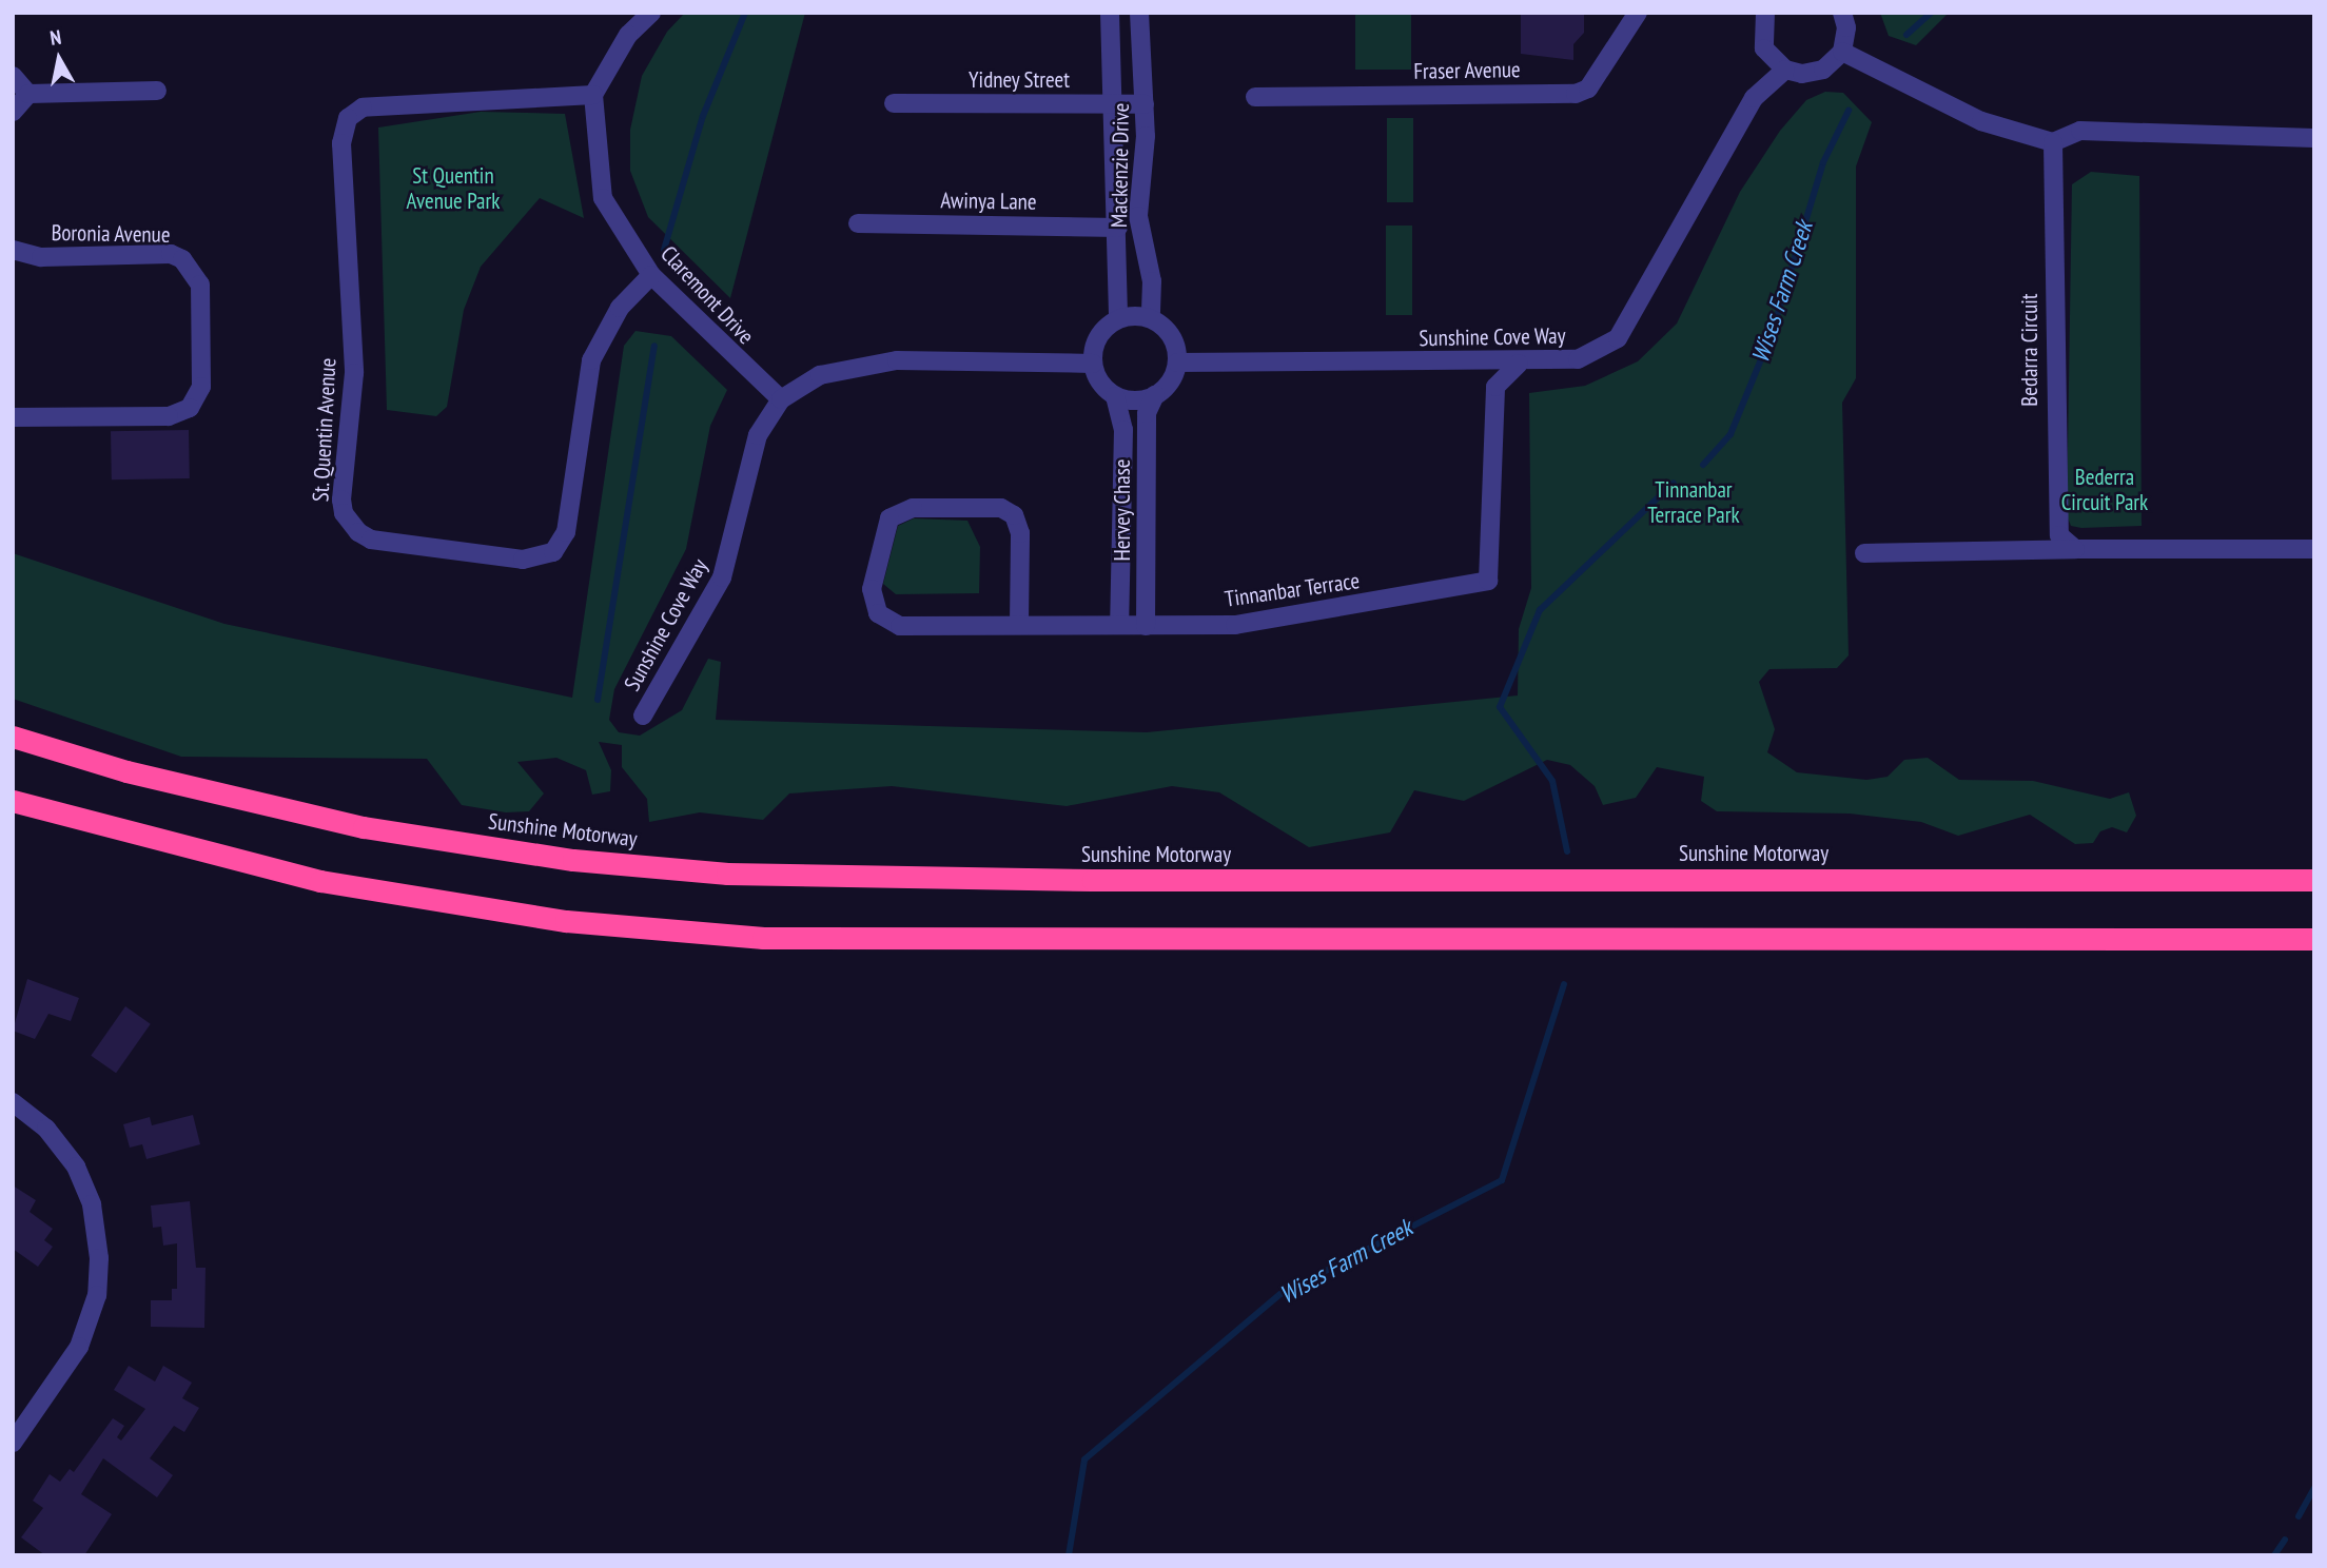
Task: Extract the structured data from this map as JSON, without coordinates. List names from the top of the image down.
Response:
{
  "streets": {
    "highway": ["Sunshine Motorway"],
    "street": [
      "Fraser Avenue",
      "Yidney Street",
      "Mackenzie Drive",
      "Awinya Lane",
      "Boronia Avenue",
      "Claremont Drive",
      "Sunshine Cove Way",
      "Bedarra Circuit",
      "St. Quentin Avenue",
      "Hervey Chase",
      "Tinnanbar Terrace"
    ]
  },
  "crossings": [
    ["Yidney Street", "Mackenzie Drive"],
    ["Mackenzie Drive", "Awinya Lane"],
    ["Mackenzie Drive", "Sunshine Cove Way"],
    ["Mackenzie Drive", "Hervey Chase"],
    ["Claremont Drive", "Sunshine Cove Way"],
    ["Claremont Drive", "St. Quentin Avenue"],
    ["Sunshine Cove Way", "Hervey Chase"],
    ["Sunshine Cove Way", "Tinnanbar Terrace"],
    ["Hervey Chase", "Tinnanbar Terrace"]
  ],
  "water": ["Wises Farm Creek"],
  "parks": ["St Quentin Avenue Park", "Bederra Circuit Park", "Tinnanbar Terrace Park"],
  "north": "top"
}
